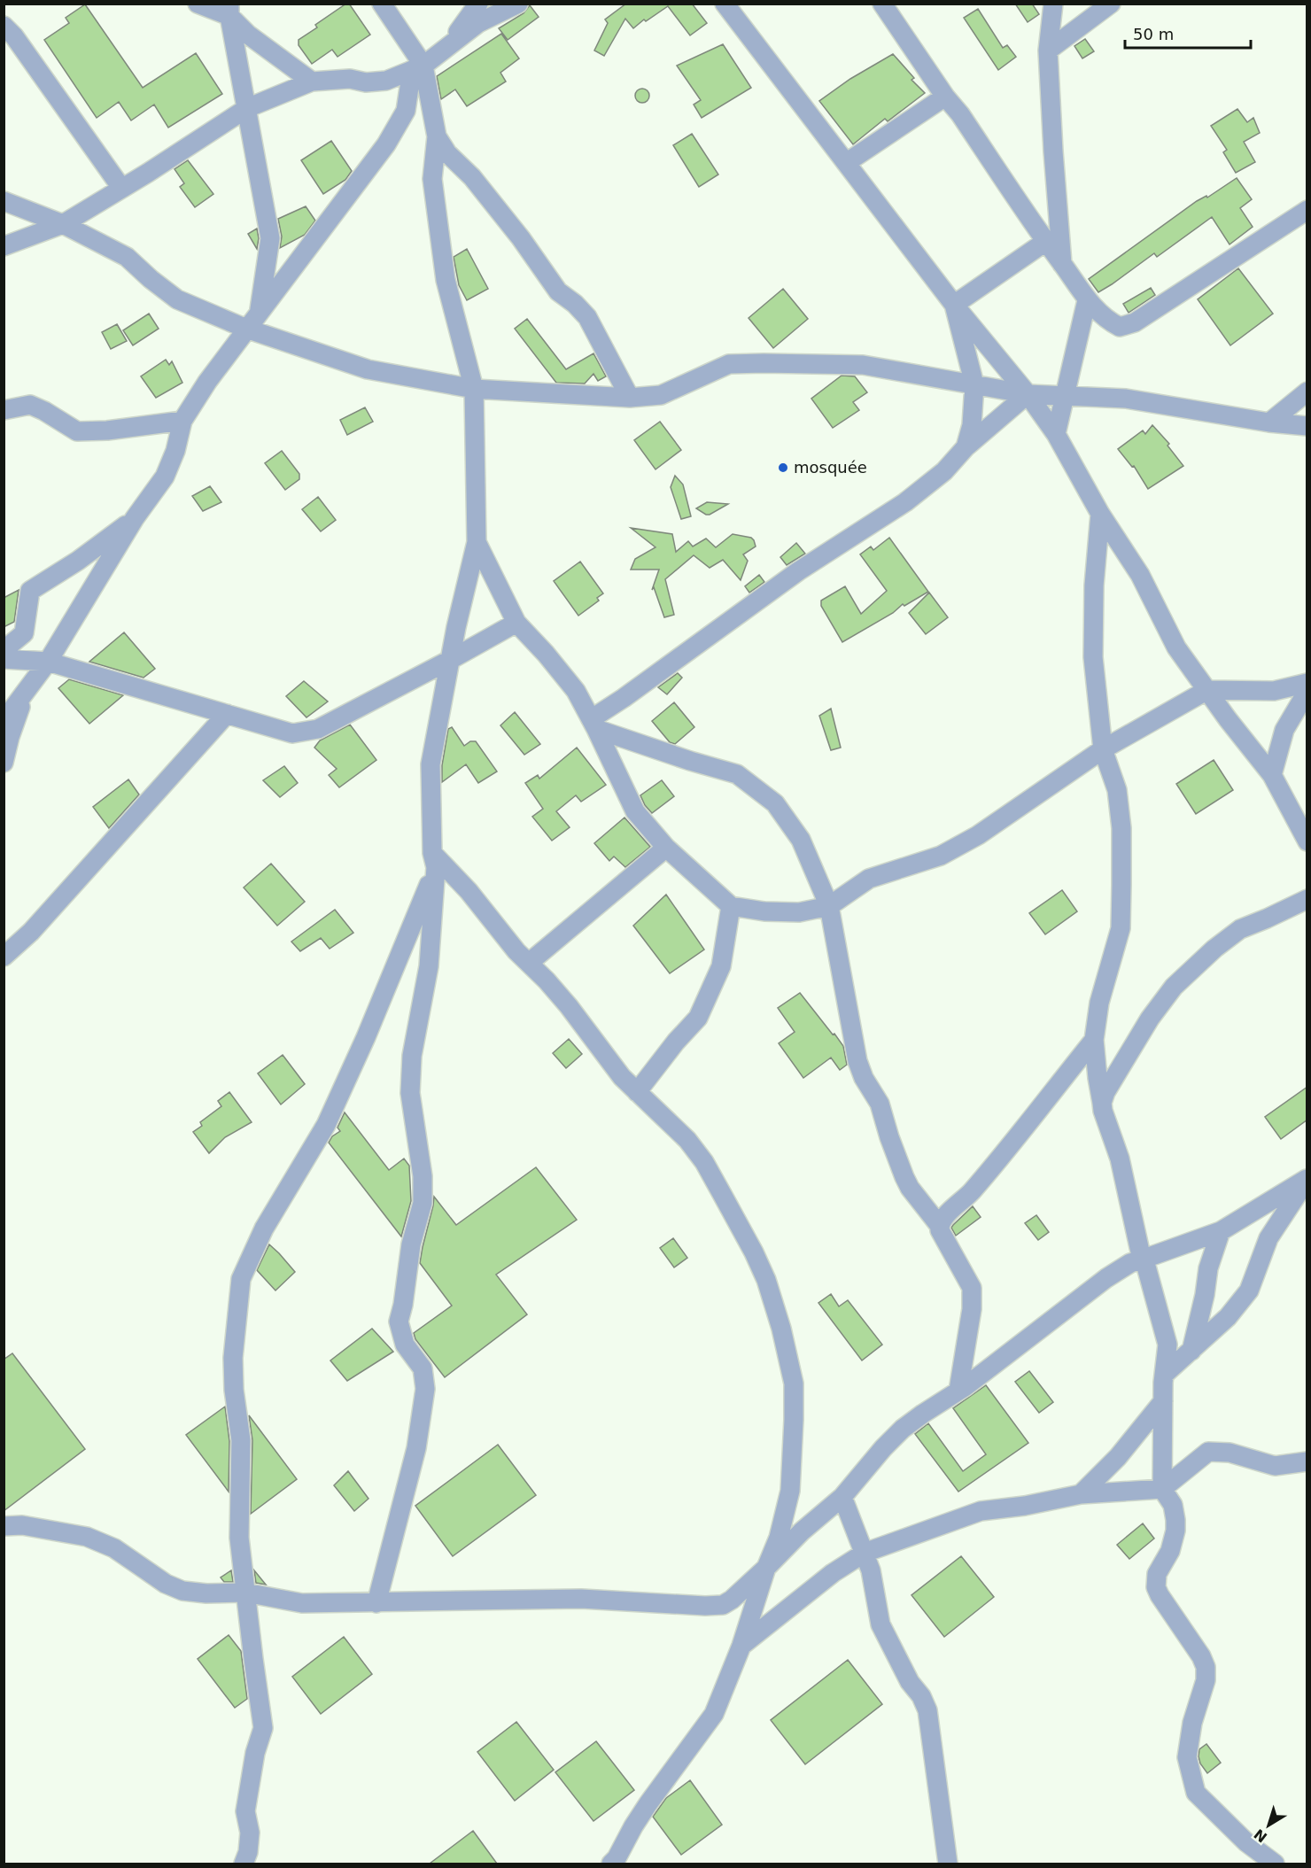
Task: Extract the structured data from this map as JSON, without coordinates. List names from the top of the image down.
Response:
{
  "places": ["mosquée"],
  "scale_bar": "50 m",
  "north": "bottom left"
}
